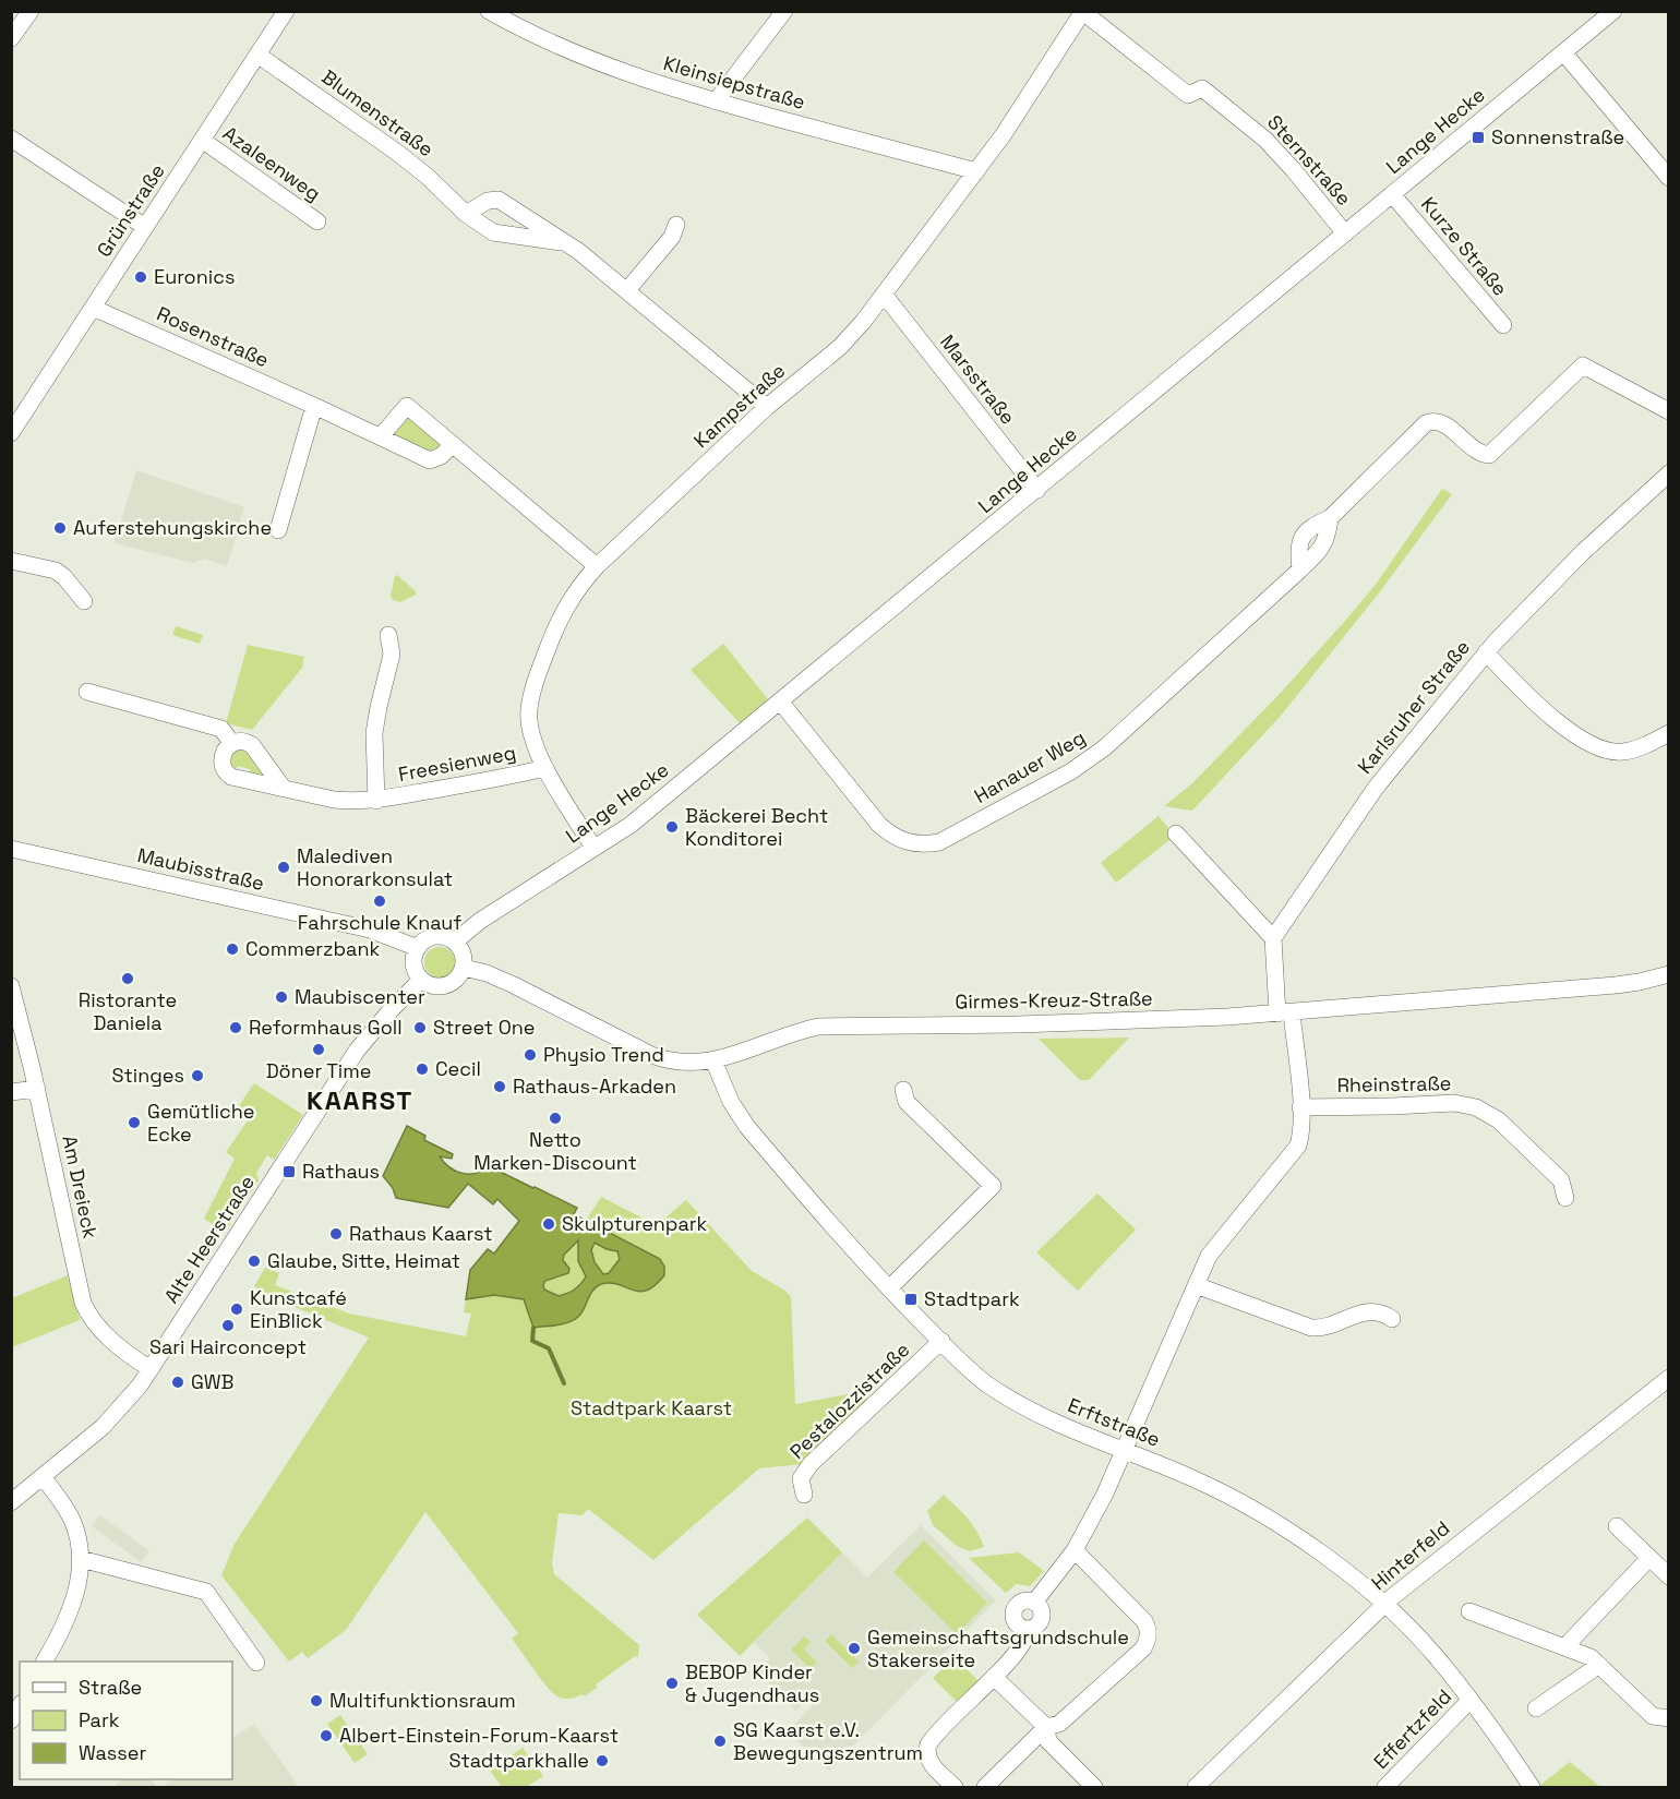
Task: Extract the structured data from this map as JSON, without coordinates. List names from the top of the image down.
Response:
{
  "streets": {
    "street": [
      "Kleinsiepstraße",
      "Blumenstraße",
      "Lange Hecke",
      "Sternstraße",
      "Azaleenweg",
      "Grünstraße",
      "Kurze Straße",
      "Rosenstraße",
      "Marsstraße",
      "Kampstraße",
      "Karlsruher Straße",
      "Freesienweg",
      "Hanauer Weg",
      "Maubisstraße",
      "Girmes-Kreuz-Straße",
      "Rheinstraße",
      "Am Dreieck",
      "Alte Heerstraße",
      "Pestalozzistraße",
      "Erftstraße",
      "Hinterfeld",
      "Effertzfeld"
    ]
  },
  "crossings": [
    ["Kleinsiepstraße", "Kampstraße"],
    ["Blumenstraße", "Grünstraße"],
    ["Blumenstraße", "Kampstraße"],
    ["Lange Hecke", "Sternstraße"],
    ["Lange Hecke", "Kurze Straße"],
    ["Lange Hecke", "Marsstraße"],
    ["Lange Hecke", "Kampstraße"],
    ["Lange Hecke", "Hanauer Weg"],
    ["Lange Hecke", "Maubisstraße"],
    ["Lange Hecke", "Girmes-Kreuz-Straße"],
    ["Lange Hecke", "Alte Heerstraße"],
    ["Sternstraße", "Kampstraße"],
    ["Azaleenweg", "Grünstraße"],
    ["Grünstraße", "Rosenstraße"],
    ["Marsstraße", "Kampstraße"],
    ["Kampstraße", "Freesienweg"],
    ["Maubisstraße", "Girmes-Kreuz-Straße"],
    ["Maubisstraße", "Alte Heerstraße"],
    ["Girmes-Kreuz-Straße", "Alte Heerstraße"],
    ["Girmes-Kreuz-Straße", "Erftstraße"],
    ["Am Dreieck", "Alte Heerstraße"],
    ["Pestalozzistraße", "Erftstraße"],
    ["Erftstraße", "Hinterfeld"],
    ["Erftstraße", "Effertzfeld"]
  ],
  "districts": ["KAARST"],
  "parks": ["Stadtpark Kaarst"],
  "places": {
    "transit": ["Sonnenstraße", "Rathaus", "Stadtpark"],
    "other": [
      "Euronics",
      "Auferstehungskirche",
      "Bäckerei Becht Konditorei",
      "Malediven Honorarkonsulat",
      "Fahrschule Knauf",
      "Commerzbank",
      "Ristorante Daniela",
      "Maubiscenter",
      "Reformhaus Goll",
      "Street One",
      "Döner Time",
      "Physio Trend",
      "Cecil",
      "Stinges",
      "Rathaus-Arkaden",
      "Netto Marken-Discount",
      "Gemütliche Ecke",
      "Skulpturenpark",
      "Rathaus Kaarst",
      "Glaube, Sitte, Heimat",
      "Kunstcafé EinBlick",
      "Sari Hairconcept",
      "GWB",
      "Gemeinschaftsgrundschule Stakerseite",
      "BEBOP Kinder & Jugendhaus",
      "Multifunktionsraum",
      "Albert-Einstein-Forum-Kaarst",
      "SG Kaarst e.V. Bewegungszentrum",
      "Stadtparkhalle"
    ]
  },
  "legend": ["Straße", "Park", "Wasser"]
}
